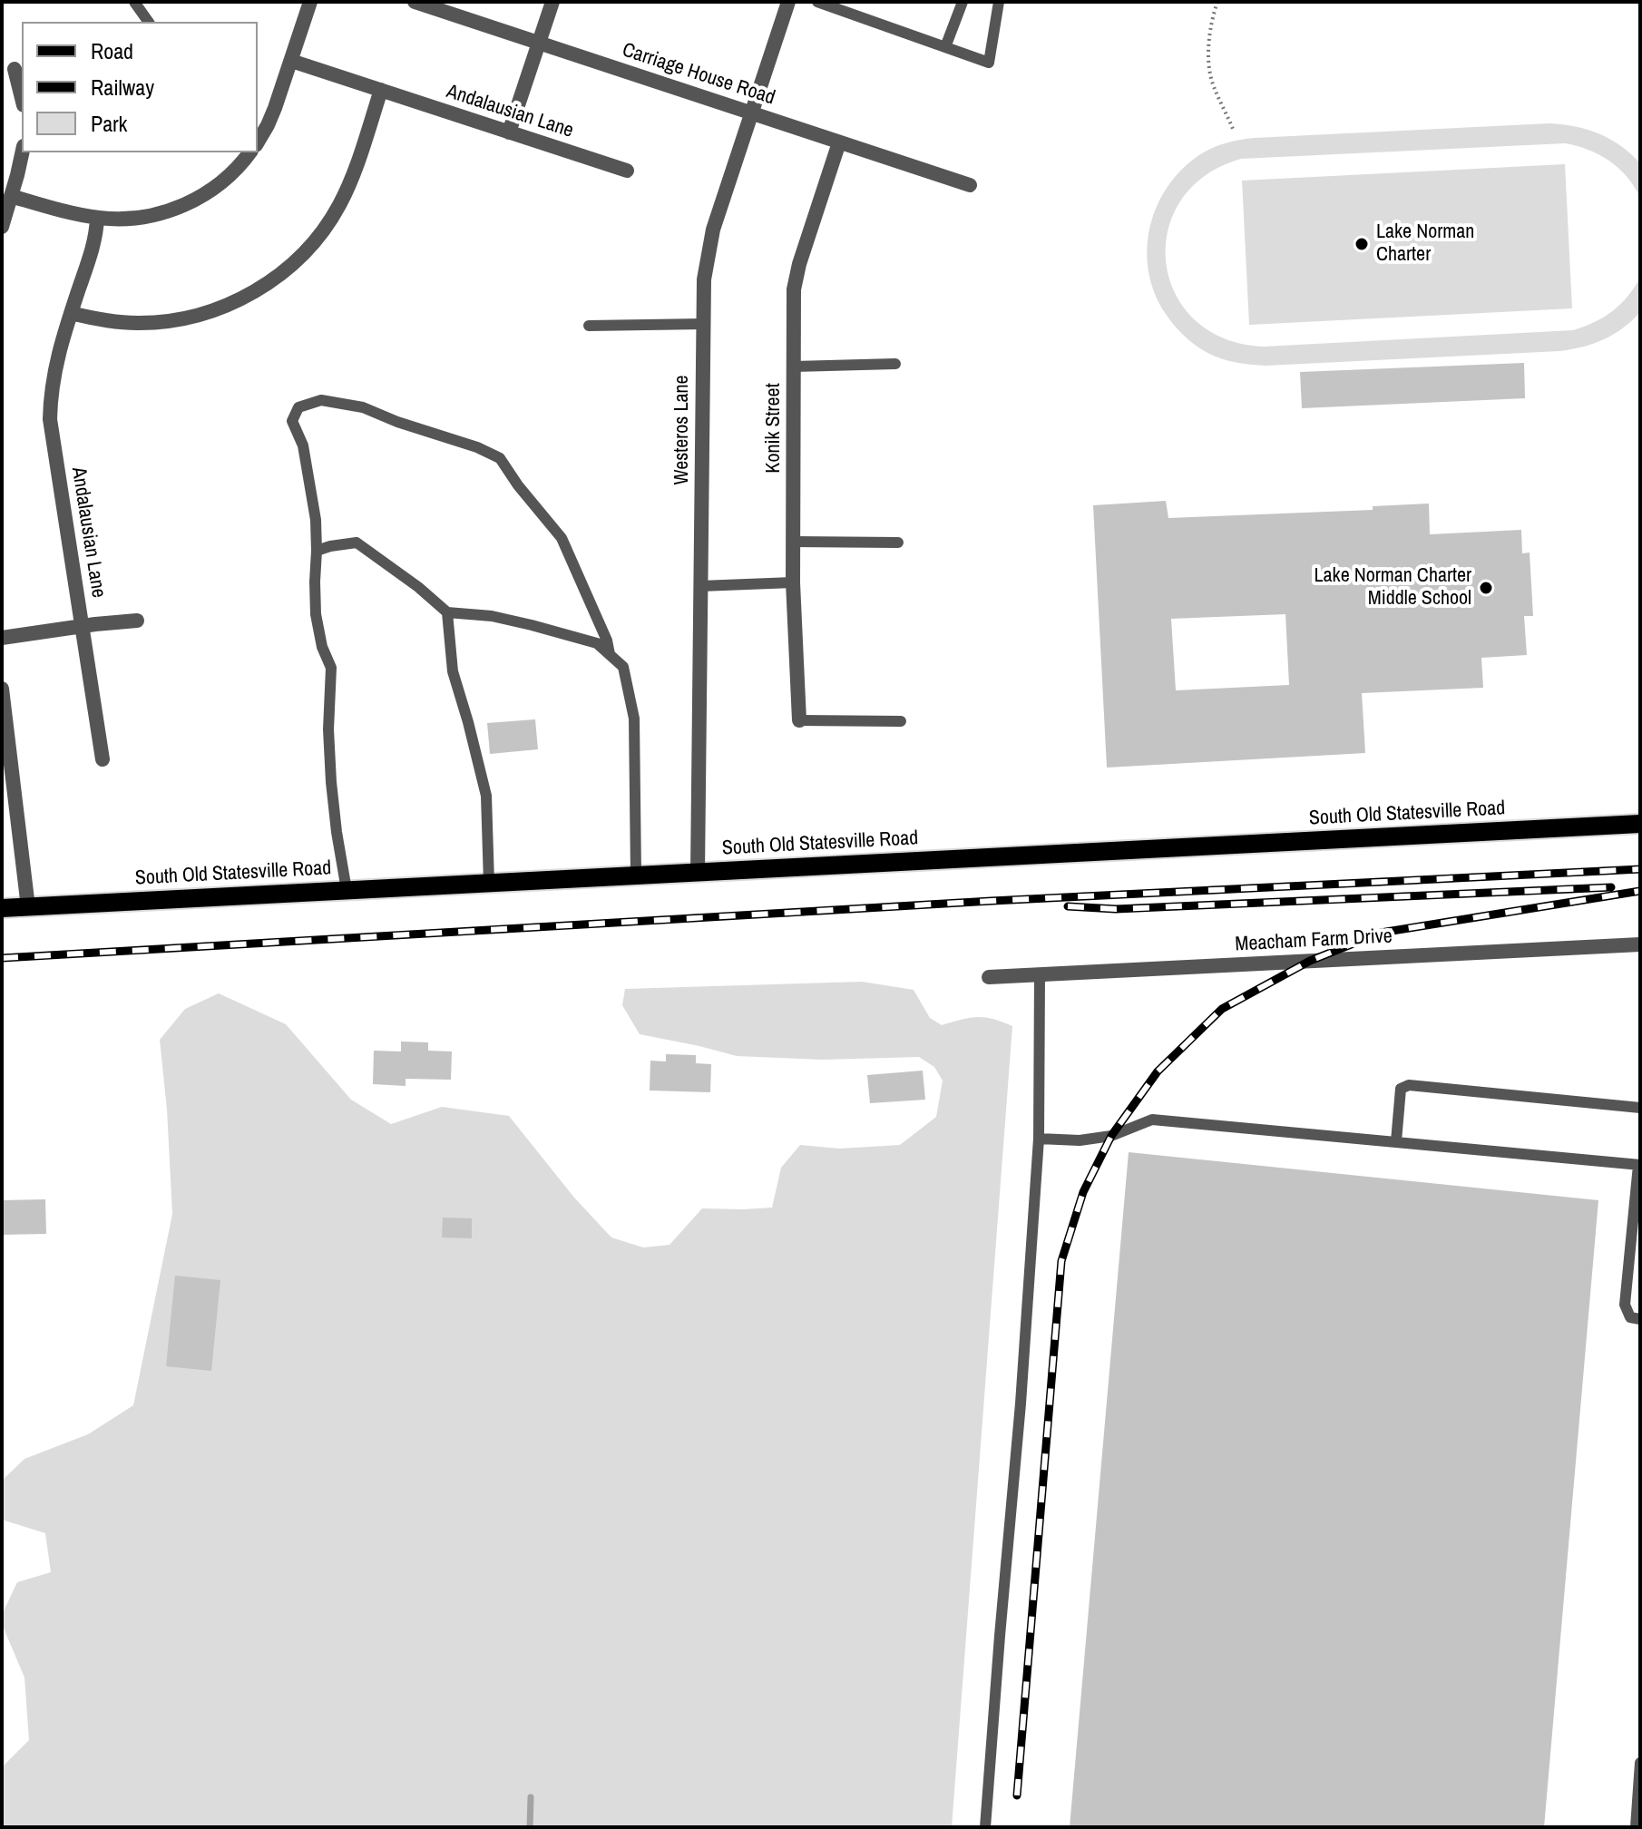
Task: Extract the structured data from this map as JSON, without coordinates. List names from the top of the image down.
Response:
{
  "streets": {
    "main road": ["South Old Statesville Road"],
    "street": [
      "Carriage House Road",
      "Andalausian Lane",
      "Konik Street",
      "Westeros Lane",
      "Meacham Farm Drive"
    ]
  },
  "crossings": [
    ["Carriage House Road", "Konik Street"],
    ["Carriage House Road", "Westeros Lane"],
    ["Westeros Lane", "South Old Statesville Road"]
  ],
  "places": ["Lake Norman Charter", "Lake Norman Charter Middle School"],
  "legend": ["Road", "Railway", "Park"]
}
